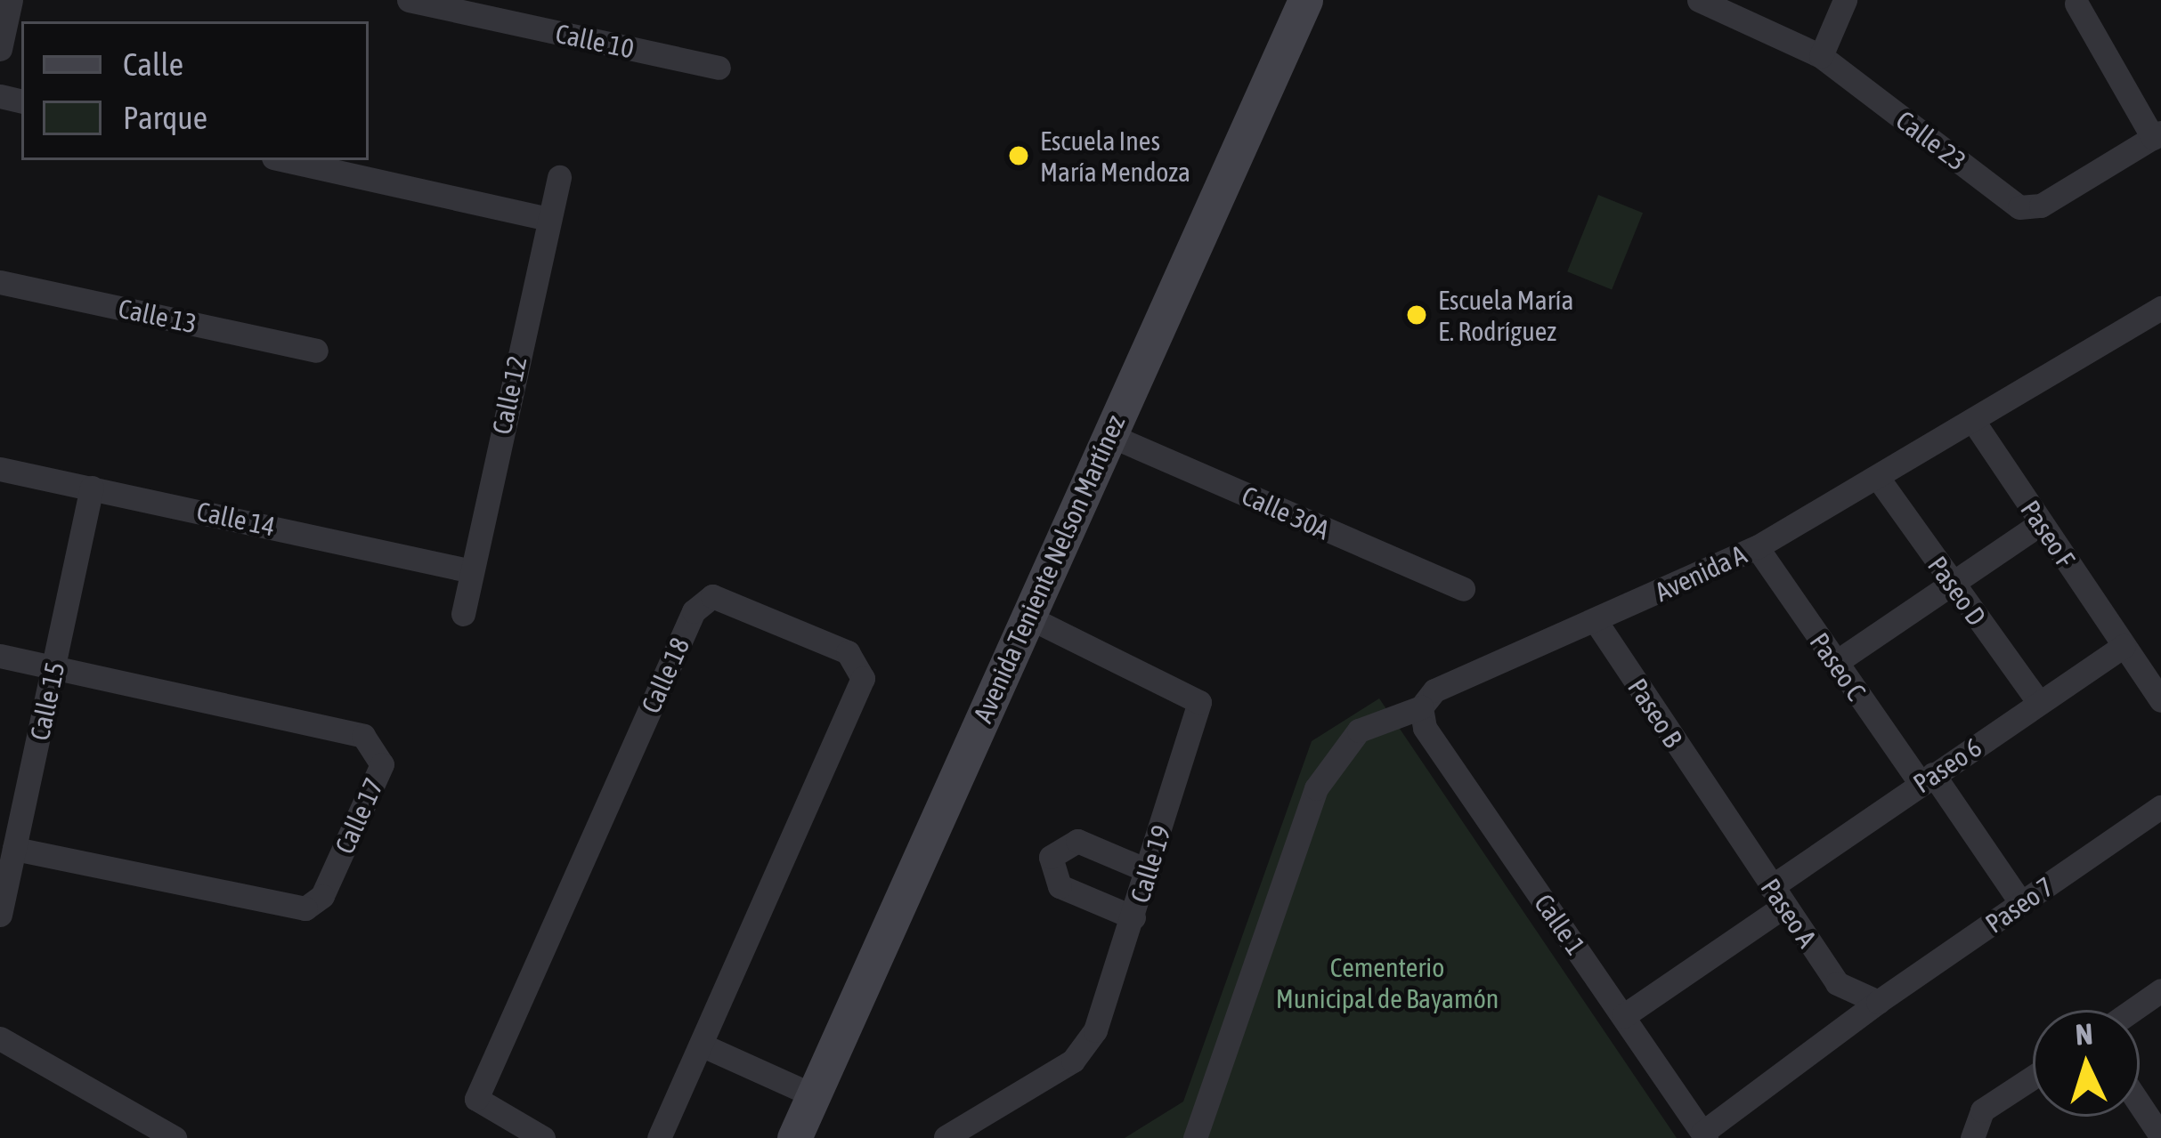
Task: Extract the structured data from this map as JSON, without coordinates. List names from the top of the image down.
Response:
{
  "streets": {
    "street": [
      "Calle 10",
      "Calle 23",
      "Calle 13",
      "Calle 12",
      "Calle 30A",
      "Calle 14",
      "Paseo F",
      "Avenida Teniente Nelson Martínez",
      "Avenida A",
      "Paseo D",
      "Paseo C",
      "Calle 18",
      "Calle 15",
      "Paseo B",
      "Paseo 6",
      "Calle 17",
      "Calle 19",
      "Paseo 7",
      "Paseo A",
      "Calle 1"
    ]
  },
  "crossings": [
    ["Calle 12", "Calle 14"],
    ["Calle 30A", "Avenida Teniente Nelson Martínez"],
    ["Calle 14", "Calle 15"],
    ["Paseo F", "Avenida A"],
    ["Paseo F", "Paseo 6"],
    ["Avenida Teniente Nelson Martínez", "Calle 19"],
    ["Avenida A", "Paseo D"],
    ["Avenida A", "Paseo C"],
    ["Avenida A", "Paseo B"],
    ["Avenida A", "Calle 1"],
    ["Paseo D", "Paseo 6"],
    ["Paseo C", "Paseo 6"],
    ["Paseo C", "Paseo 7"],
    ["Calle 15", "Calle 17"],
    ["Paseo B", "Paseo A"],
    ["Paseo 6", "Paseo A"],
    ["Paseo 6", "Calle 1"],
    ["Paseo 7", "Paseo A"],
    ["Paseo 7", "Calle 1"]
  ],
  "parks": ["Cementerio Municipal de Bayamón"],
  "places": ["Escuela Ines María Mendoza", "Escuela María E. Rodríguez"],
  "legend": ["Calle", "Parque"],
  "north": "top"
}
